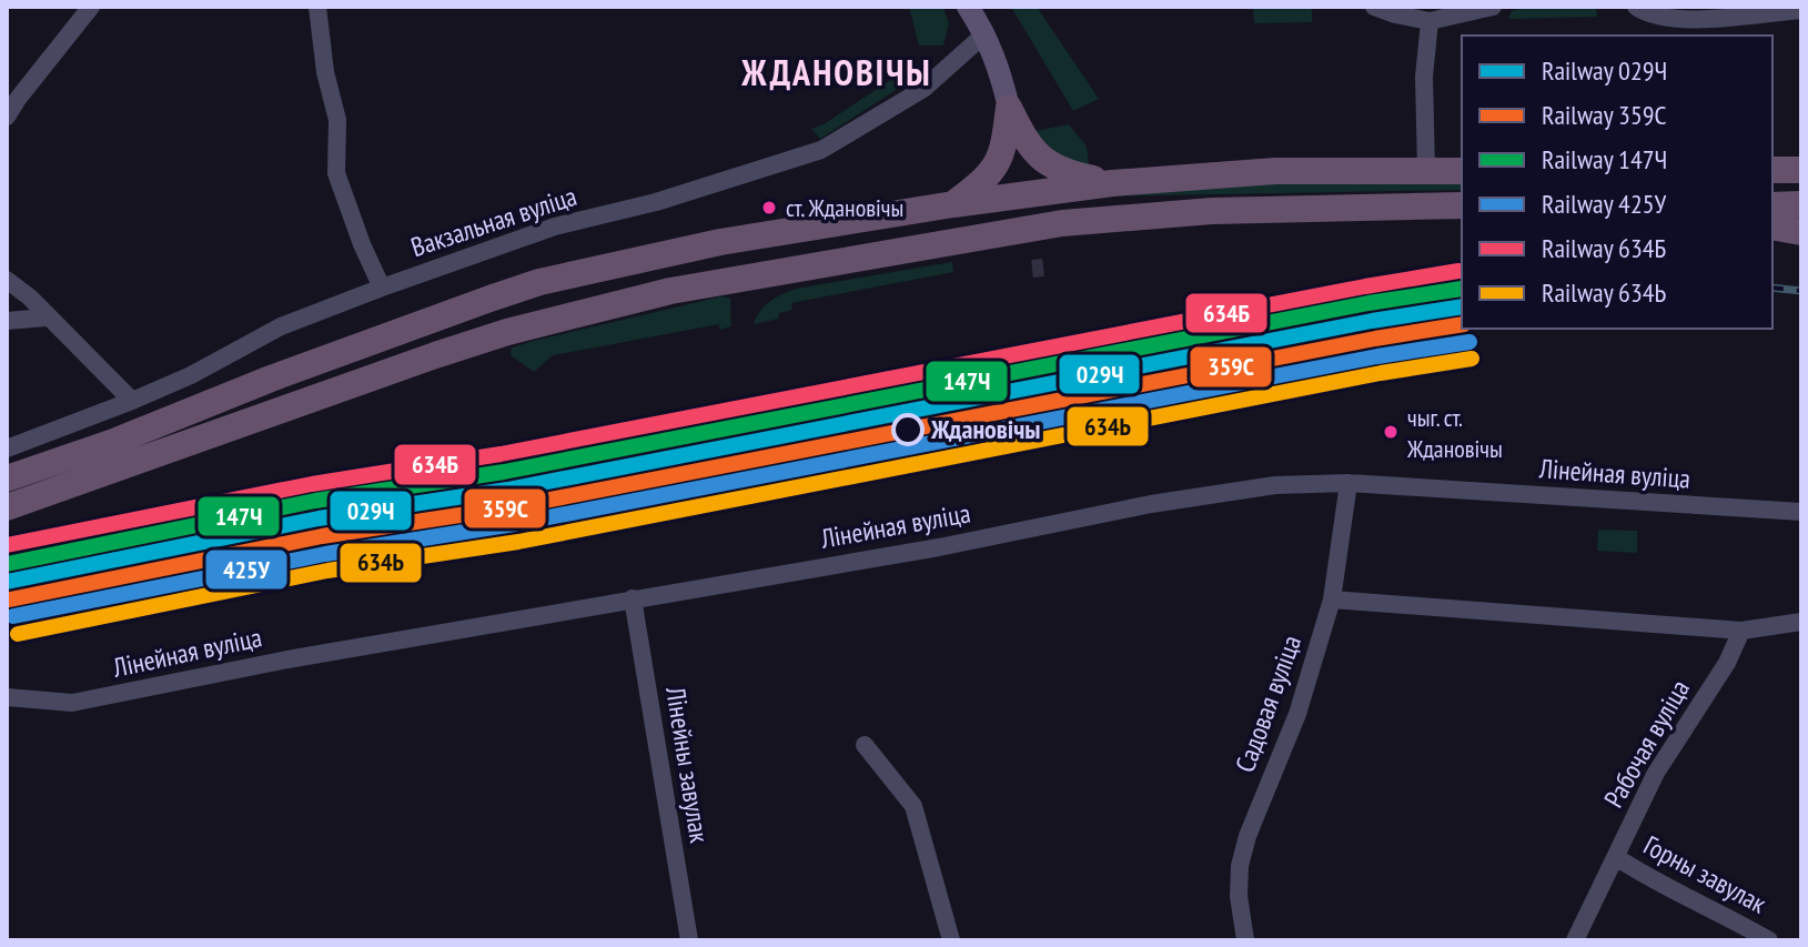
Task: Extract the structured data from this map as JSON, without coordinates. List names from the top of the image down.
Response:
{
  "streets": {
    "street": [
      "Вакзальная вуліца",
      "Лінейная вуліца",
      "Садовая вуліца",
      "Рабочая вуліца",
      "Лінейны завулак",
      "Горны завулак"
    ]
  },
  "crossings": [
    ["Лінейная вуліца", "Садовая вуліца"],
    ["Лінейная вуліца", "Лінейны завулак"],
    ["Рабочая вуліца", "Горны завулак"]
  ],
  "districts": ["ЖДАНОВІЧЫ"],
  "places": ["ст. Ждановічы", "Ждановічы", "чыг. ст. Ждановічы"],
  "lines": [
    "rail line 634Б",
    "rail line 147Ч",
    "rail line 029Ч",
    "rail line 359С",
    "rail line 425У",
    "rail line 634Ь"
  ],
  "legend": [
    "Railway 029Ч",
    "Railway 359С",
    "Railway 147Ч",
    "Railway 425У",
    "Railway 634Б",
    "Railway 634Ь"
  ]
}
